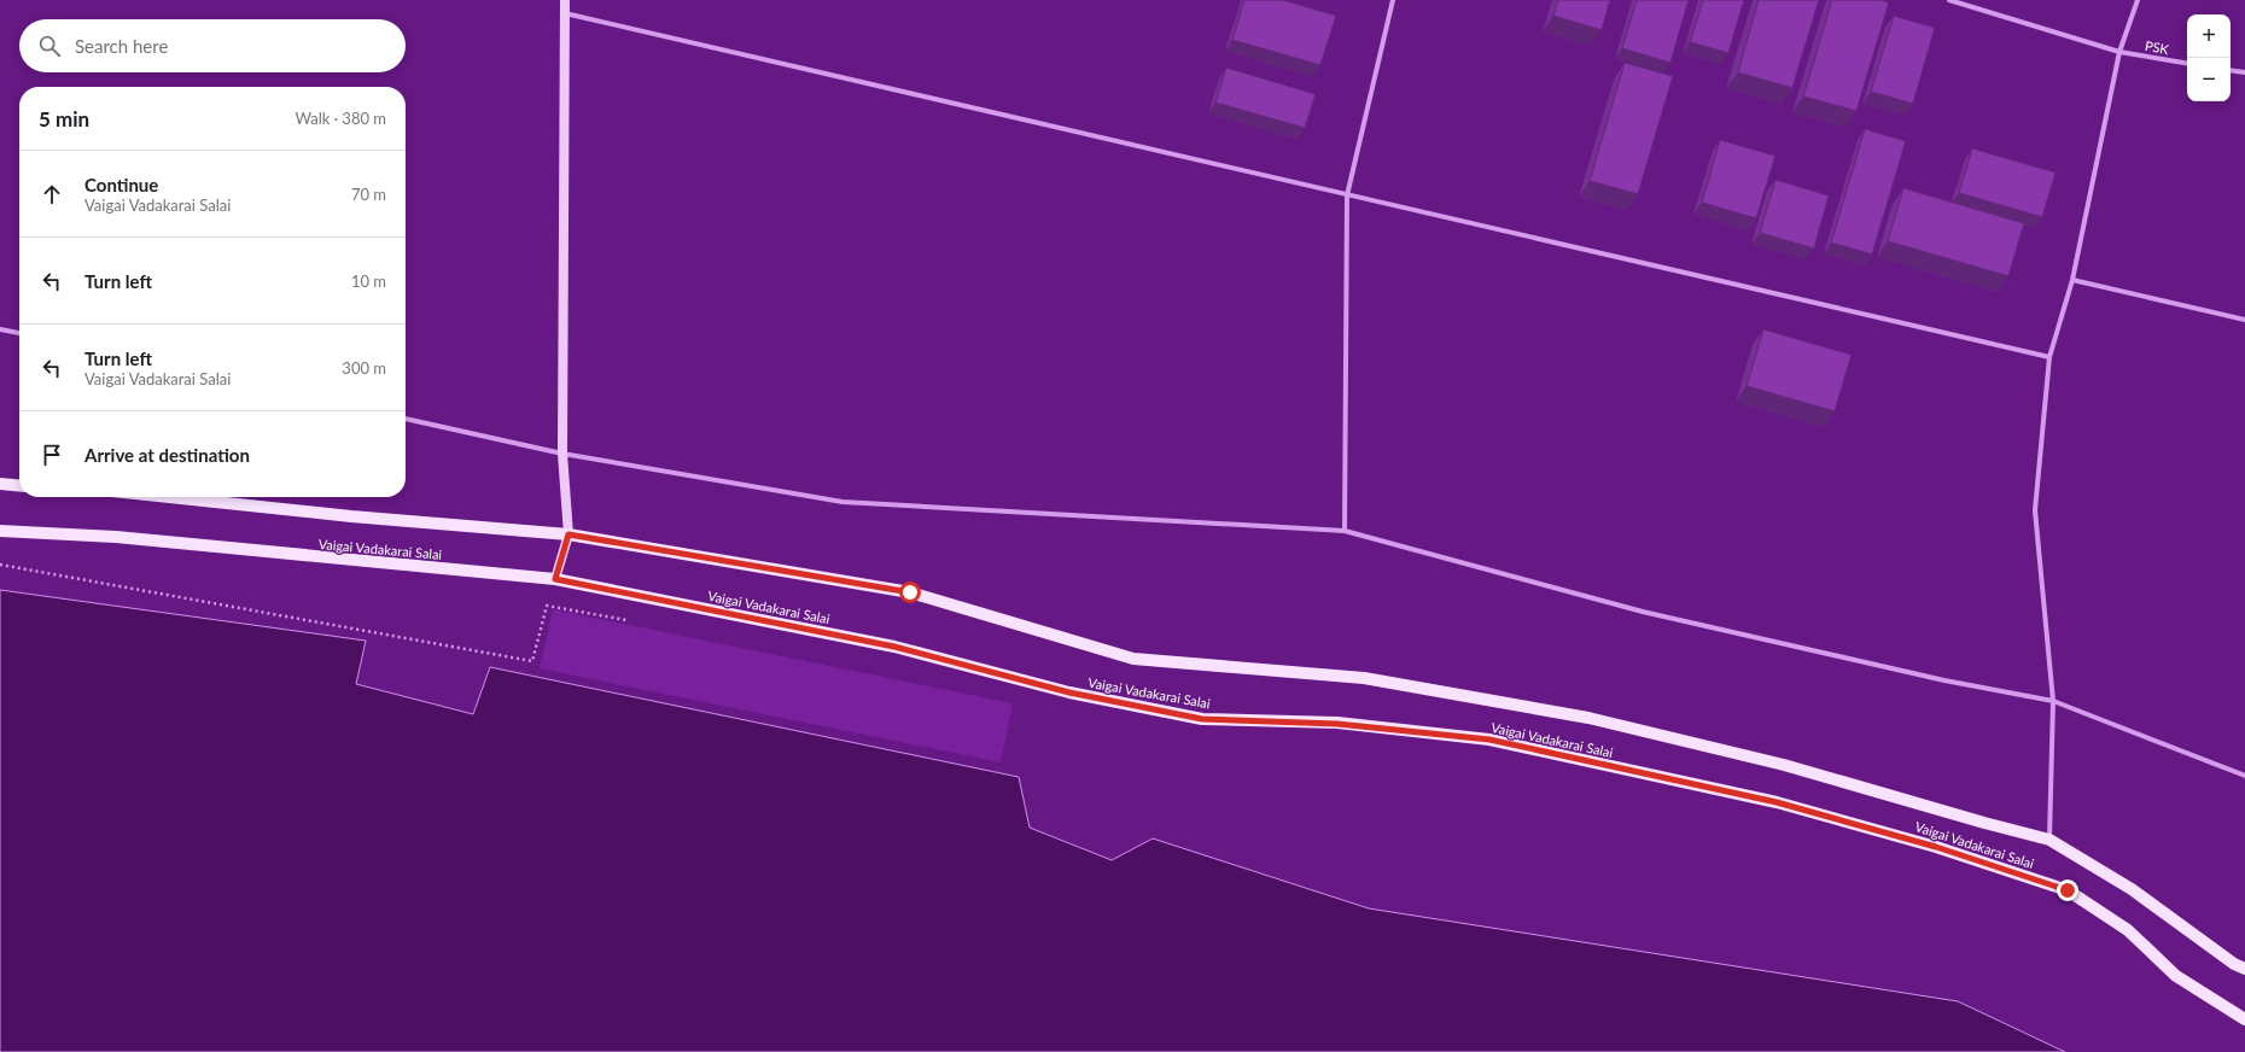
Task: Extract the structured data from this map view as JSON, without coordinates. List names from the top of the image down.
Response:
{
  "streets": {
    "main road": ["Vaigai Vadakarai Salai"],
    "street": ["PSK"]
  },
  "page": {
    "map_buttons": ["+", "−"],
    "search": "Search here",
    "heading": ["5 min", "Walk · 380 m"],
    "list": [
      ["Continue", "Vaigai Vadakarai Salai", "70 m"],
      ["Turn left", "10 m"],
      ["Turn left", "Vaigai Vadakarai Salai", "300 m"],
      "Arrive at destination"
    ]
  }
}
